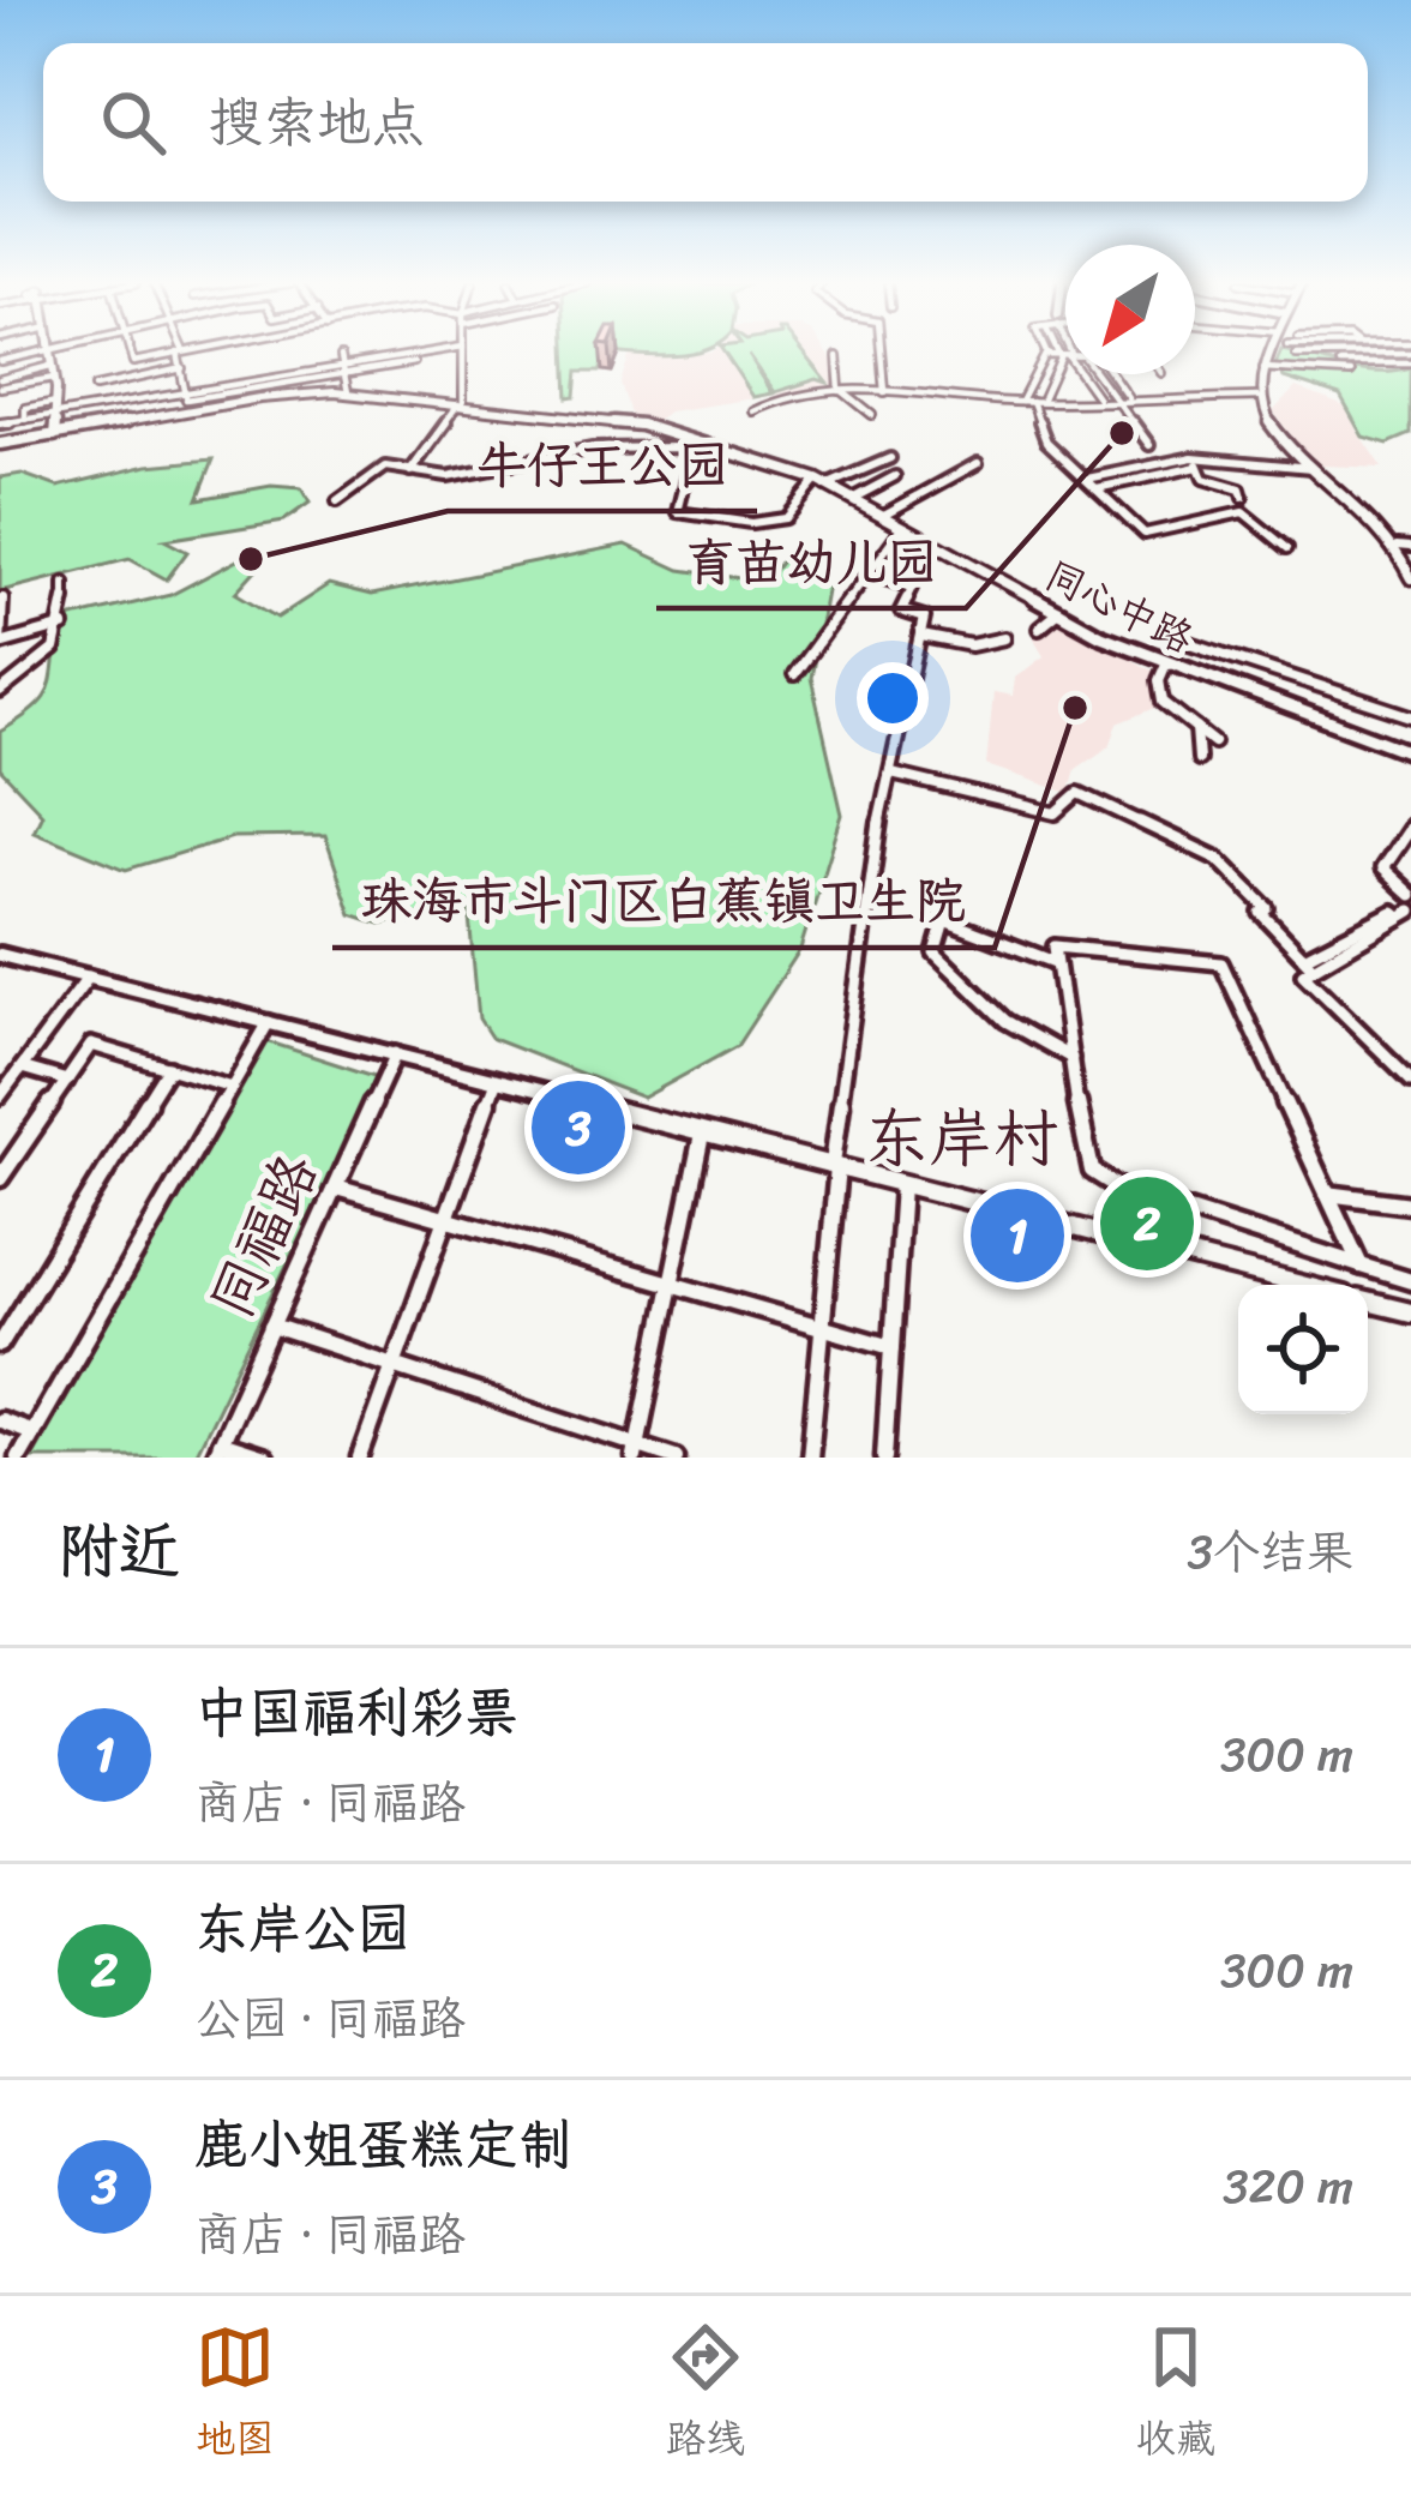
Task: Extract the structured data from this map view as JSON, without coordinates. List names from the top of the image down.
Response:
{
  "streets": {
    "street": ["同心中路", "同福路"]
  },
  "districts": ["东岸村"],
  "places": ["育苗幼儿园", "牛仔王公园", "珠海市斗门区白蕉镇卫生院"],
  "north": "bottom left",
  "page": {
    "search": "搜索地点",
    "pins": ["3", "2", "1"],
    "heading": ["附近", "3个结果"],
    "list": [
      {
        "mark": "1",
        "name": "中国福利彩票",
        "note": "商店 · 同福路",
        "value": "300 m"
      },
      {
        "mark": "2",
        "name": "东岸公园",
        "note": "公园 · 同福路",
        "value": "300 m"
      },
      {
        "mark": "3",
        "name": "鹿小姐蛋糕定制",
        "note": "商店 · 同福路",
        "value": "320 m"
      }
    ],
    "nav": ["地图", "路线", "收藏"]
  }
}
